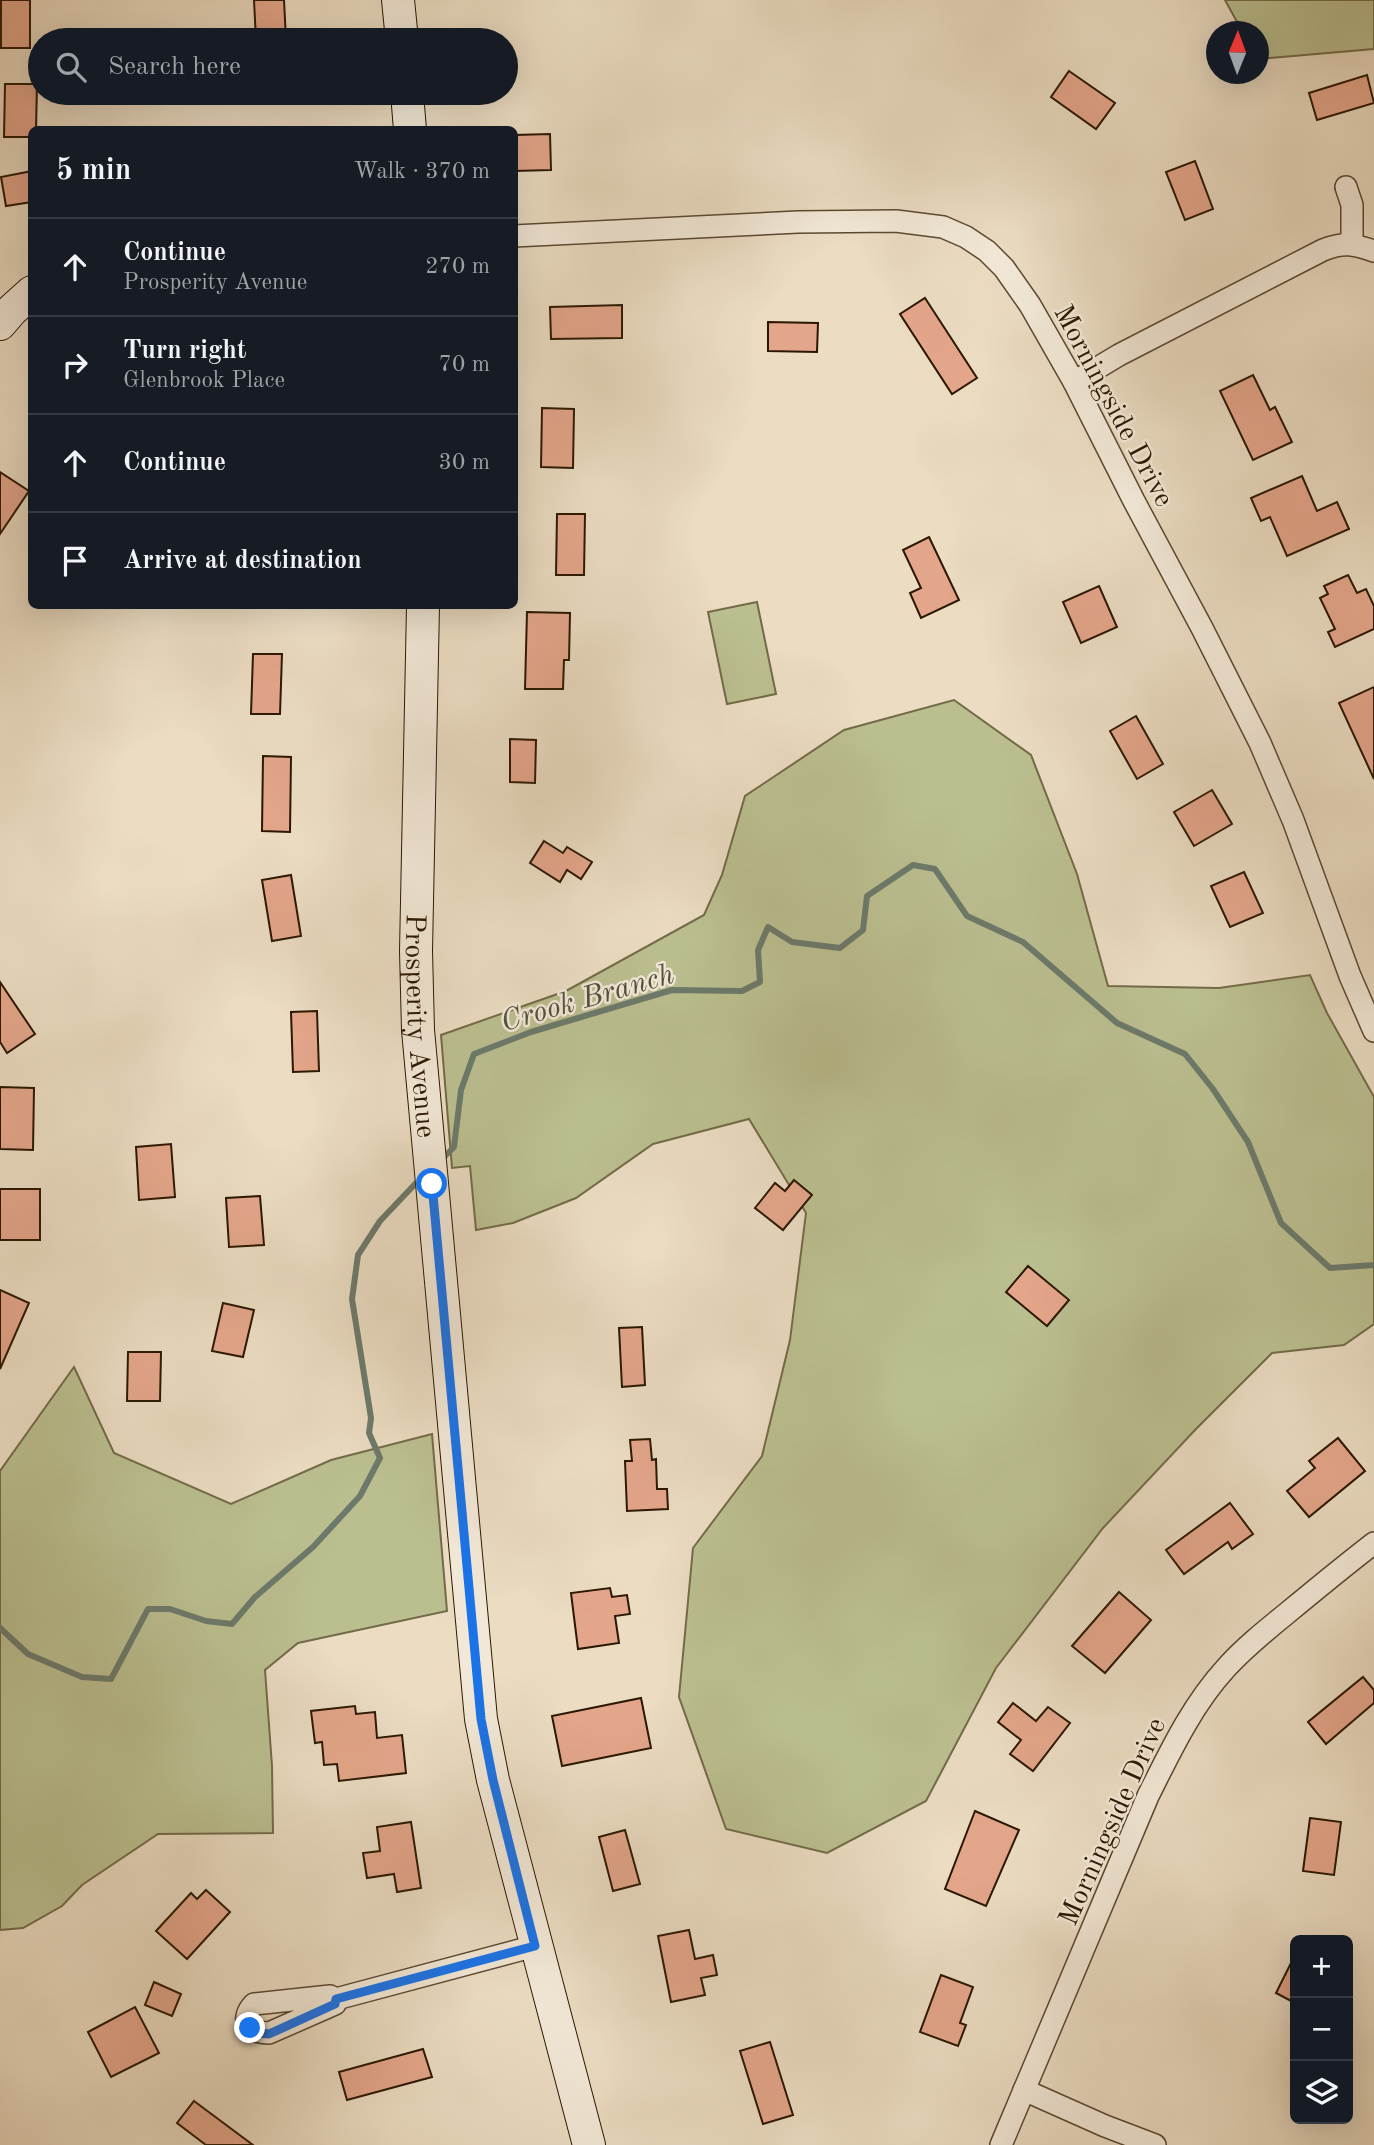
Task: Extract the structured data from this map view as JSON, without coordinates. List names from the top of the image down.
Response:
{
  "streets": {
    "main road": ["Prosperity Avenue"],
    "street": ["Morningside Drive"]
  },
  "water": ["Crook Branch"],
  "north": "top",
  "page": {
    "search": "Search here",
    "heading": ["5 min", "Walk · 370 m"],
    "list": [
      ["Continue", "Prosperity Avenue", "270 m"],
      ["Turn right", "Glenbrook Place", "70 m"],
      ["Continue", "30 m"],
      "Arrive at destination"
    ],
    "map_buttons": ["+", "−"]
  }
}
